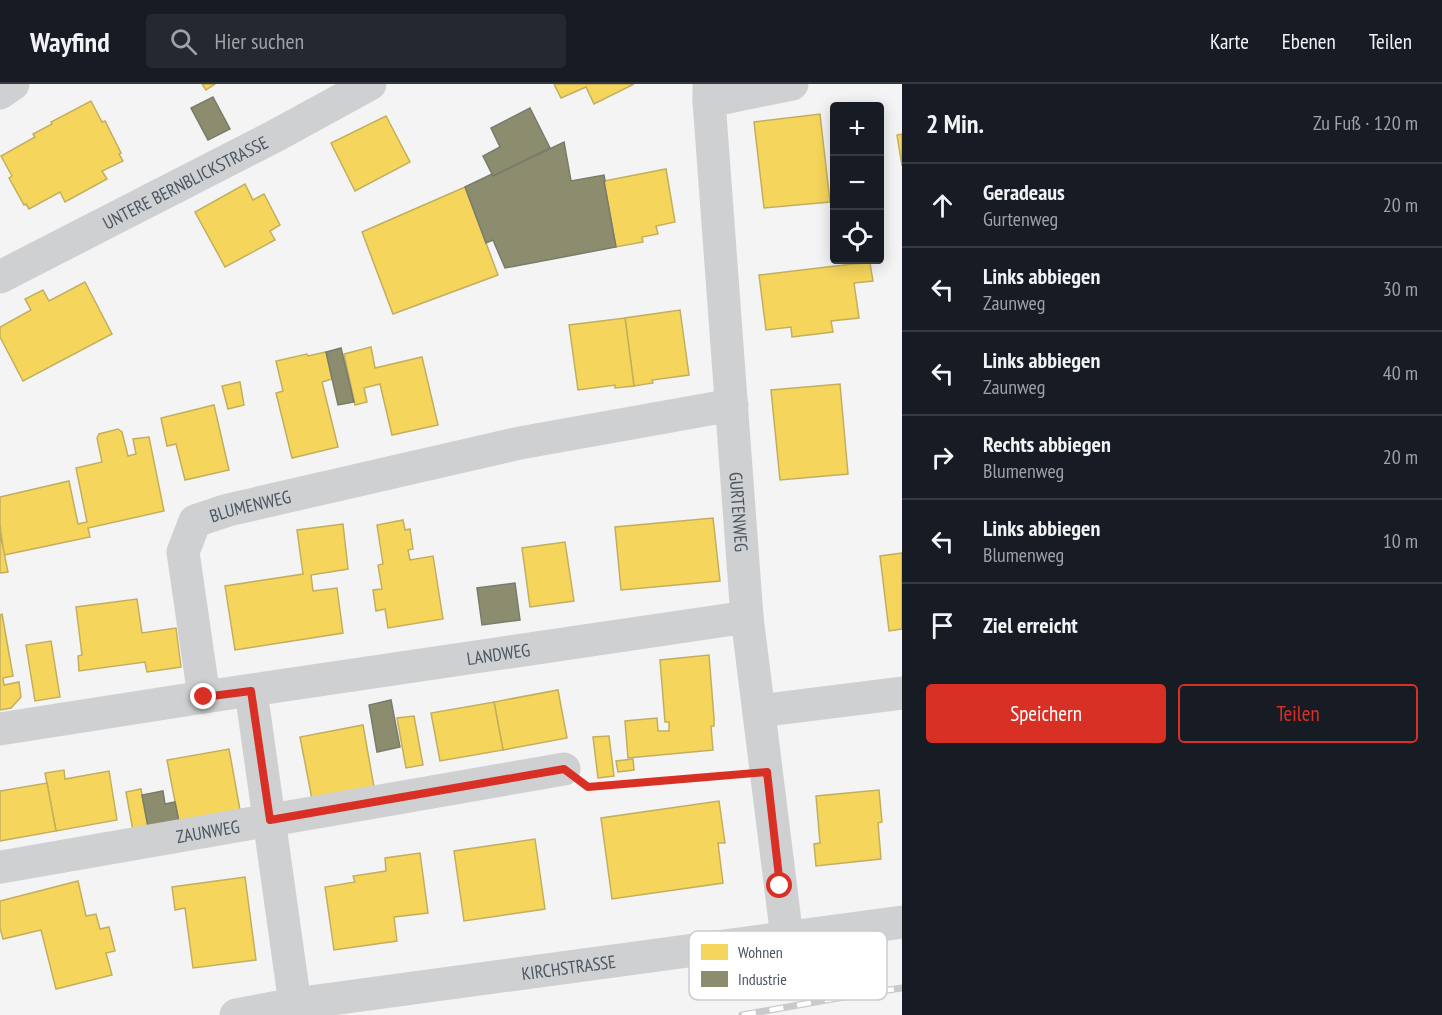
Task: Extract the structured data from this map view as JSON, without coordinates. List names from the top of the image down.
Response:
{
  "streets": {
    "street": [
      "UNTERE BERNBLICKSTRASSE",
      "BLUMENWEG",
      "GURTENWEG",
      "LANDWEG",
      "ZAUNWEG",
      "KIRCHSTRASSE"
    ]
  },
  "crossings": [
    ["BLUMENWEG", "GURTENWEG"],
    ["GURTENWEG", "LANDWEG"]
  ],
  "legend": ["Wohnen", "Industrie"],
  "page": {
    "header": "Wayfind",
    "search": "Hier suchen",
    "nav": ["Karte", "Ebenen", "Teilen"],
    "heading": ["2 Min.", "Zu Fuß · 120 m"],
    "map_buttons": ["+", "−"],
    "list": [
      ["Geradeaus", "Gurtenweg", "20 m"],
      ["Links abbiegen", "Zaunweg", "30 m"],
      ["Links abbiegen", "Zaunweg", "40 m"],
      ["Rechts abbiegen", "Blumenweg", "20 m"],
      ["Links abbiegen", "Blumenweg", "10 m"],
      "Ziel erreicht"
    ],
    "buttons": ["Speichern", "Teilen"]
  }
}
